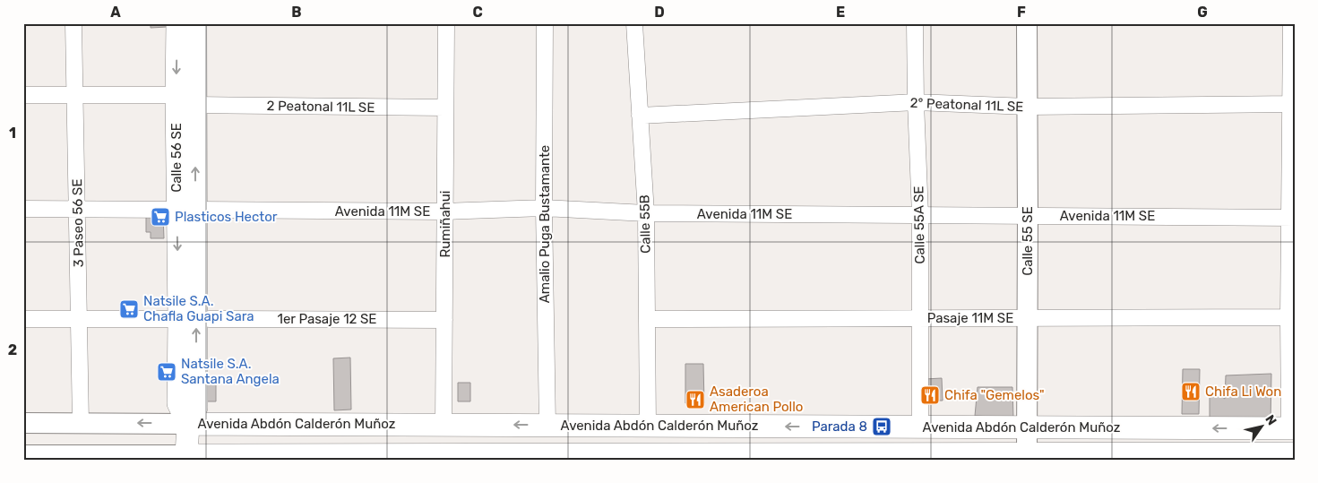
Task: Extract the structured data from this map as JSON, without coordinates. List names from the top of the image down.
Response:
{
  "streets": {
    "main road": ["Calle 56 SE", "Avenida Abdón Calderón Muñoz"],
    "street": [
      "2° Peatonal 11L SE",
      "2 Peatonal 11L SE",
      "Avenida 11M SE",
      "3 Paseo 56 SE",
      "Rumiñahui",
      "Amalio Puga Bustamante",
      "Calle 55B",
      "Calle 55A SE",
      "Calle 55 SE",
      "Pasaje 11M SE",
      "1er Pasaje 12 SE"
    ]
  },
  "crossings": [
    ["2° Peatonal 11L SE", "Calle 55B"],
    ["2° Peatonal 11L SE", "Calle 55A SE"],
    ["2° Peatonal 11L SE", "Calle 55 SE"],
    ["2 Peatonal 11L SE", "Calle 56 SE"],
    ["2 Peatonal 11L SE", "3 Paseo 56 SE"],
    ["2 Peatonal 11L SE", "Rumiñahui"],
    ["Calle 56 SE", "Avenida 11M SE"],
    ["Calle 56 SE", "Avenida Abdón Calderón Muñoz"],
    ["Avenida 11M SE", "3 Paseo 56 SE"],
    ["Avenida 11M SE", "Rumiñahui"],
    ["Avenida 11M SE", "Amalio Puga Bustamante"],
    ["Avenida 11M SE", "Calle 55B"],
    ["Avenida 11M SE", "Calle 55A SE"],
    ["Avenida 11M SE", "Calle 55 SE"],
    ["3 Paseo 56 SE", "Avenida Abdón Calderón Muñoz"],
    ["Rumiñahui", "1er Pasaje 12 SE"],
    ["Rumiñahui", "Avenida Abdón Calderón Muñoz"],
    ["Amalio Puga Bustamante", "Avenida Abdón Calderón Muñoz"],
    ["Calle 55B", "Pasaje 11M SE"],
    ["Calle 55B", "Avenida Abdón Calderón Muñoz"],
    ["Calle 55A SE", "Pasaje 11M SE"],
    ["Calle 55A SE", "Avenida Abdón Calderón Muñoz"],
    ["Calle 55 SE", "Pasaje 11M SE"],
    ["Calle 55 SE", "Avenida Abdón Calderón Muñoz"]
  ],
  "places": {
    "supermarket": ["Plasticos Hector", "Natsile S.A. Chafla Guapi Sara", "Natsile S.A. Santana Angela"],
    "restaurant": ["Chifa Li Won", "Chifa \"Gemelos\"", "Asaderoa American Pollo"],
    "bus stop": ["Parada 8"]
  },
  "north": "top right",
  "grid": {
    "columns": [
      "A",
      "B",
      "C",
      "D",
      "E",
      "F",
      "G"
    ],
    "rows": ["1", "2"]
  }
}
